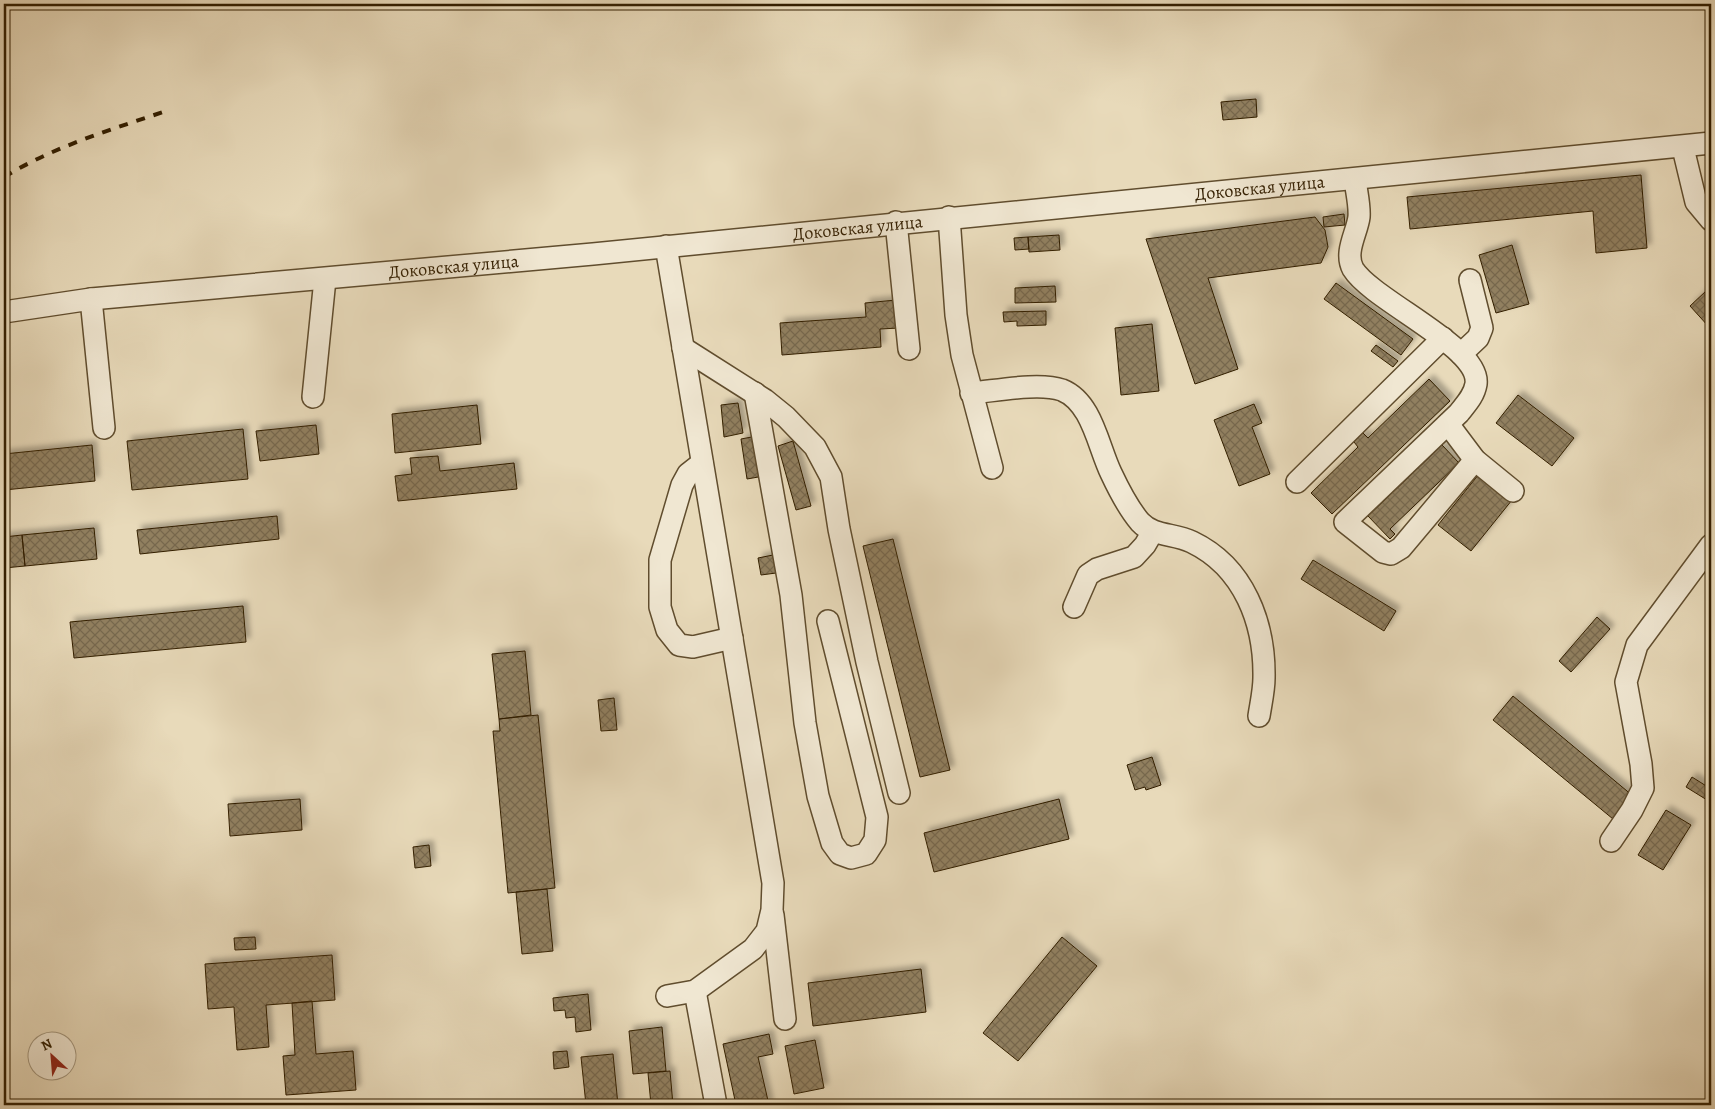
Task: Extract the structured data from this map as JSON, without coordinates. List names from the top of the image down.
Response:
{
  "streets": {
    "street": ["Доковская улица"]
  },
  "north": "top left"
}
